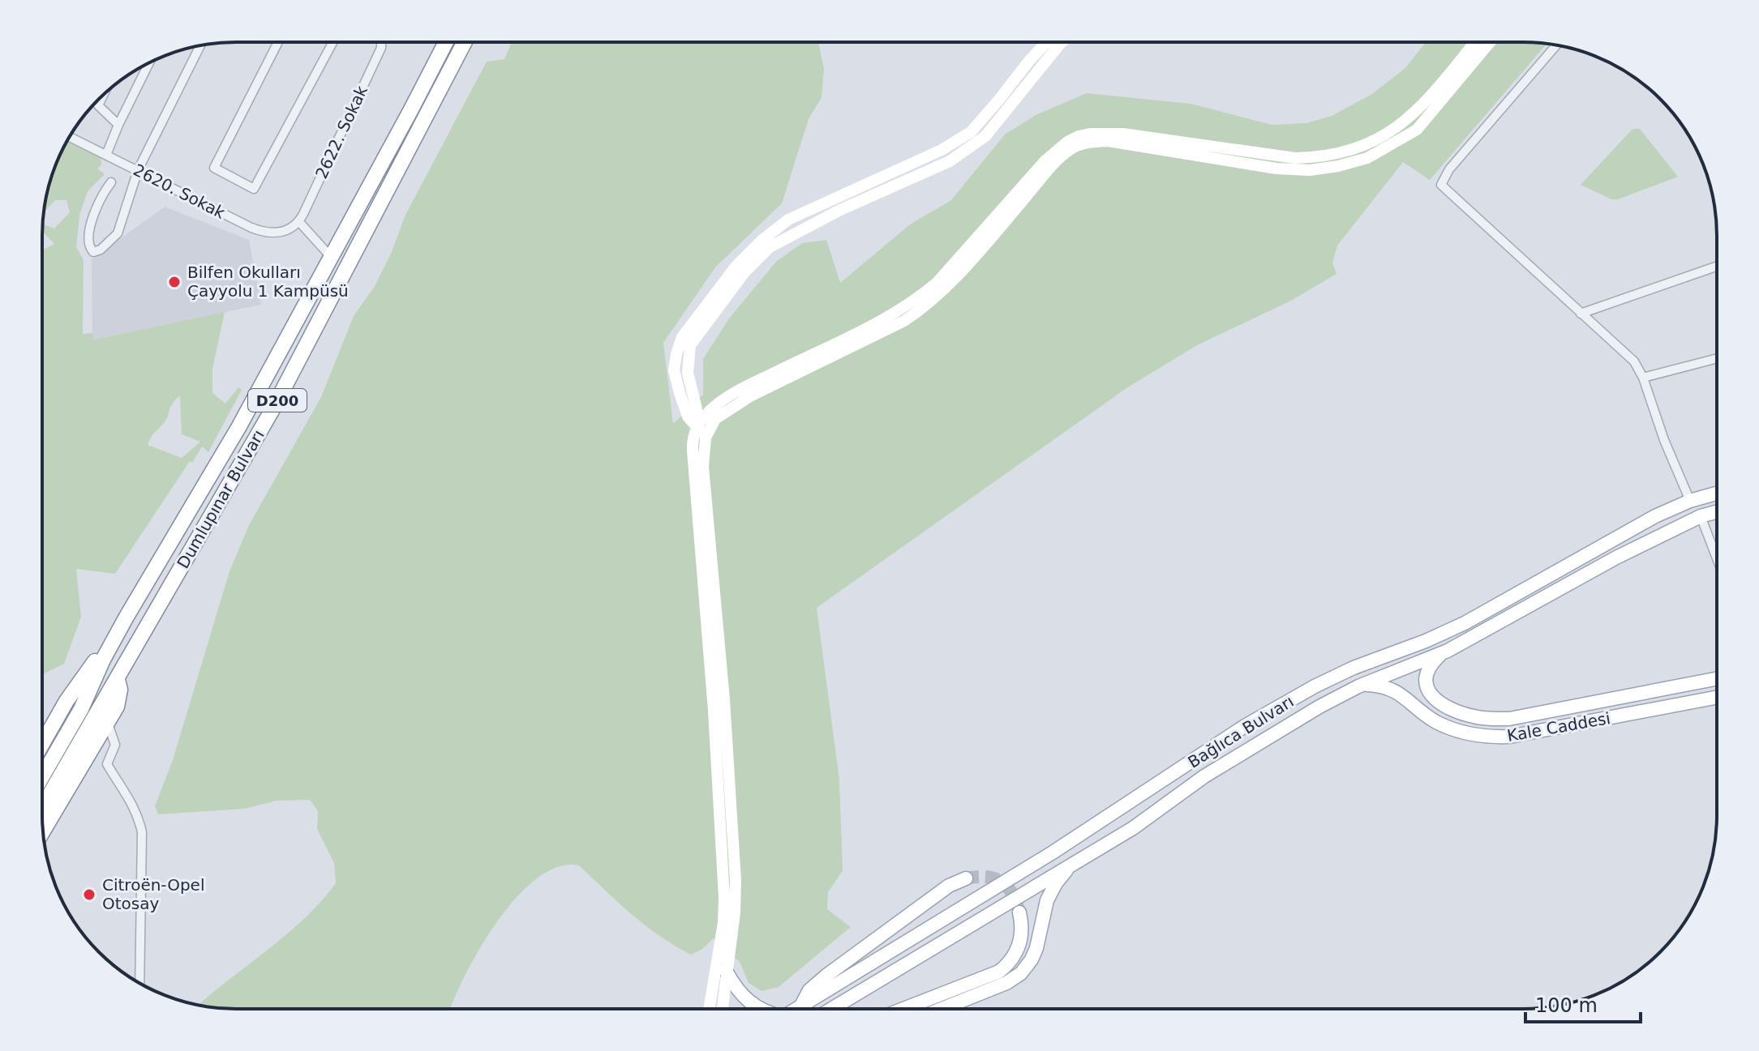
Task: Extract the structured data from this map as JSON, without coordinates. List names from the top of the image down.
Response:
{
  "streets": {
    "highway": ["D200", "Dumlupınar Bulvarı"],
    "main road": ["Kale Caddesi", "Bağlıca Bulvarı"],
    "street": ["2622. Sokak", "2620. Sokak"]
  },
  "crossings": [
    ["2622. Sokak", "2620. Sokak"],
    ["Kale Caddesi", "Bağlıca Bulvarı"]
  ],
  "places": ["Bilfen Okulları Çayyolu 1 Kampüsü", "Citroën-Opel Otosay"],
  "scale_bar": "100 m"
}
